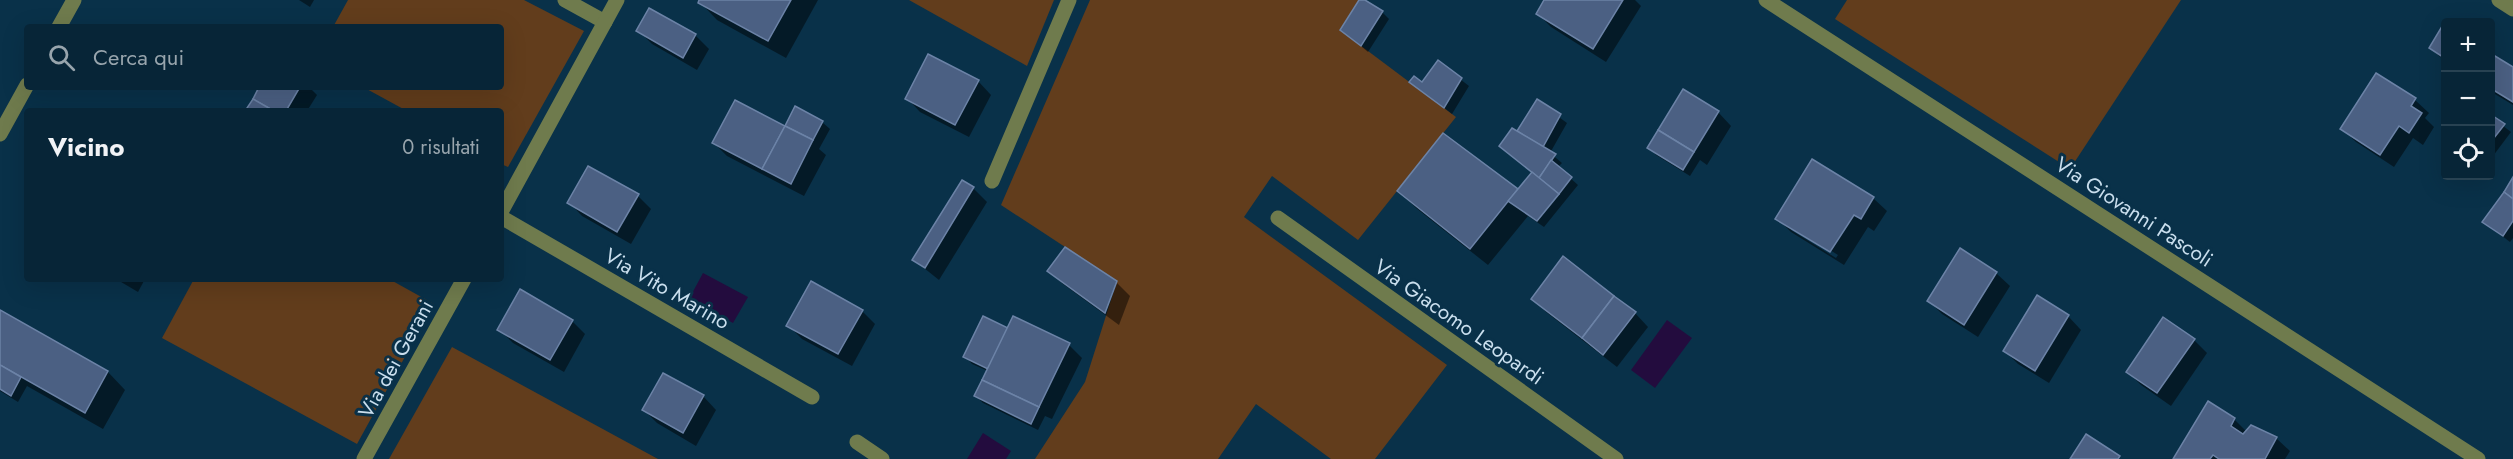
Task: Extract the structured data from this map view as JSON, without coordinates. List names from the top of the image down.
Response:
{
  "streets": {
    "street": [
      "Via Giovanni Pascoli",
      "Via Vito Marino",
      "Via Giacomo Leopardi",
      "Via dei Gerani"
    ]
  },
  "page": {
    "map_buttons": ["+", "−"],
    "search": "Cerca qui",
    "heading": ["Vicino", "0 risultati"]
  }
}
